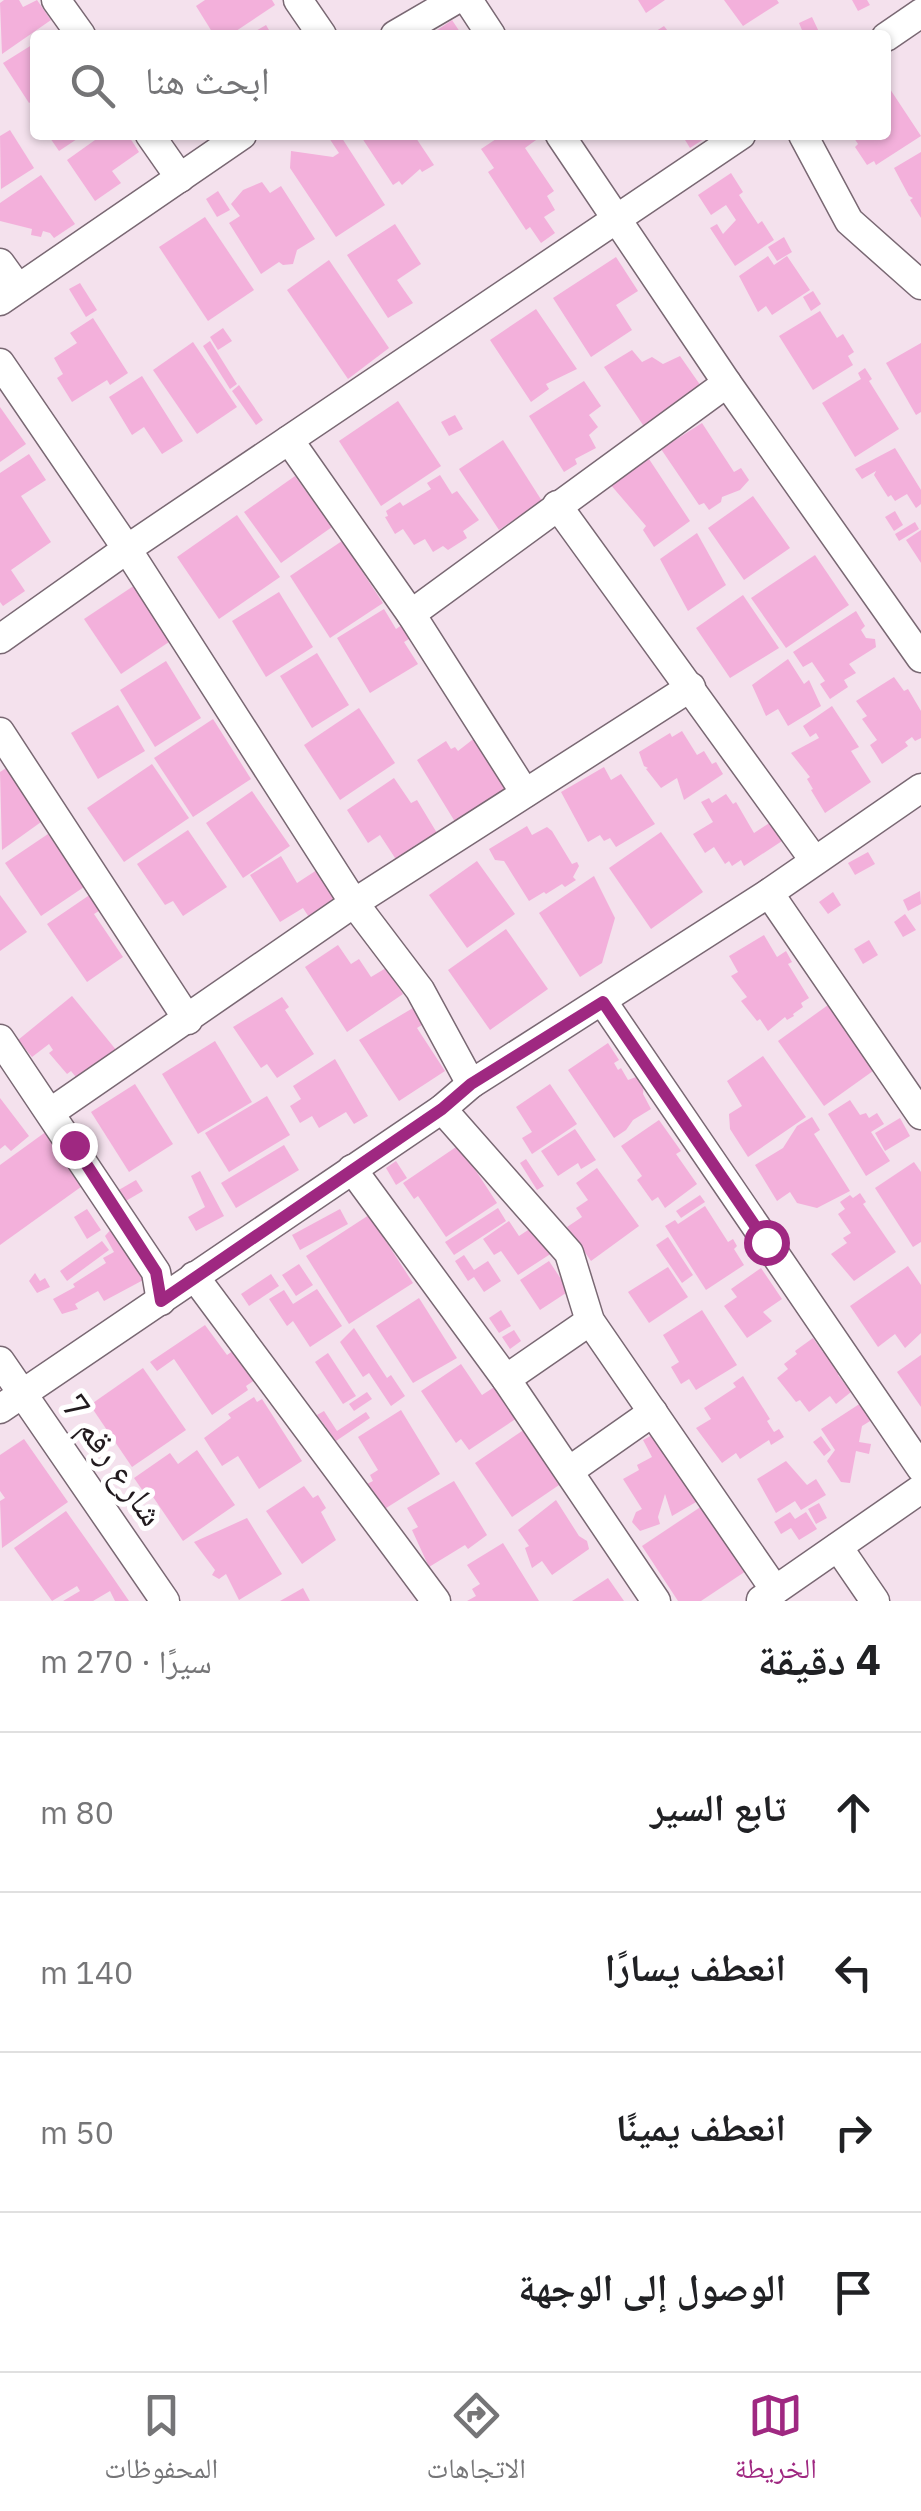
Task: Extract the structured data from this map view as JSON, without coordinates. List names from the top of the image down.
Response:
{
  "streets": {
    "street": ["شارع رقم 7"]
  },
  "page": {
    "search": "ابحث هنا",
    "heading": ["4 دقيقة", "سيرًا · 270 m"],
    "list": [
      ["تابع السير", "80 m"],
      ["انعطف يسارًا", "140 m"],
      ["انعطف يمينًا", "50 m"],
      "الوصول إلى الوجهة"
    ],
    "nav": ["الخريطة", "الاتجاهات", "المحفوظات"]
  }
}
